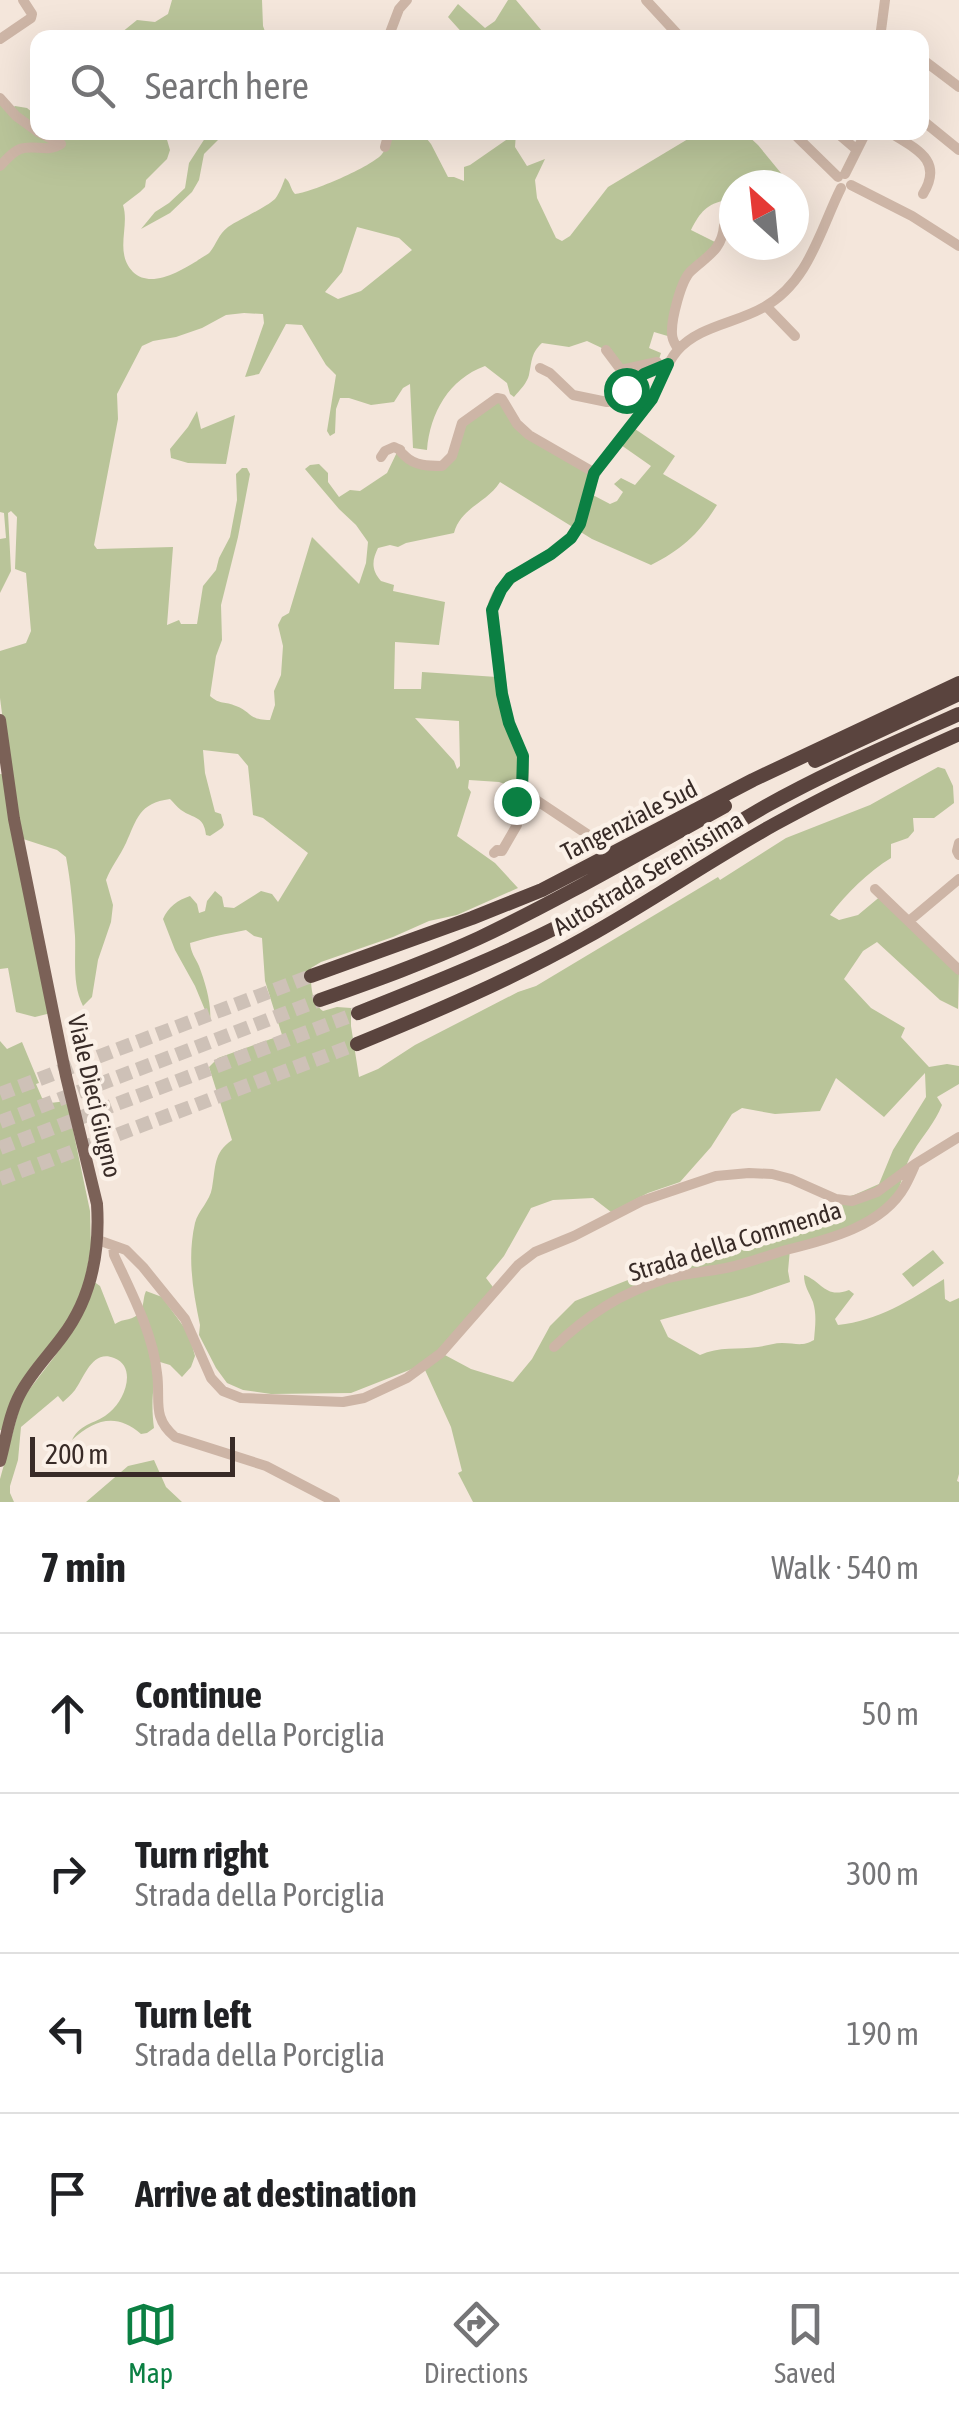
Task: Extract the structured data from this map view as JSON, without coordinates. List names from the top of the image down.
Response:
{
  "streets": {
    "highway": ["Tangenziale Sud", "Autostrada Serenissima"],
    "main road": ["Viale Dieci Giugno"],
    "street": ["Strada della Commenda"]
  },
  "crossings": [
    ["Viale Dieci Giugno", "Strada della Commenda"]
  ],
  "scale_bar": "200 m",
  "north": "top left",
  "page": {
    "search": "Search here",
    "scale": "200 m",
    "heading": ["7 min", "Walk · 540 m"],
    "list": [
      ["Continue", "Strada della Porciglia", "50 m"],
      ["Turn right", "Strada della Porciglia", "300 m"],
      ["Turn left", "Strada della Porciglia", "190 m"],
      "Arrive at destination"
    ],
    "nav": ["Map", "Directions", "Saved"]
  }
}
